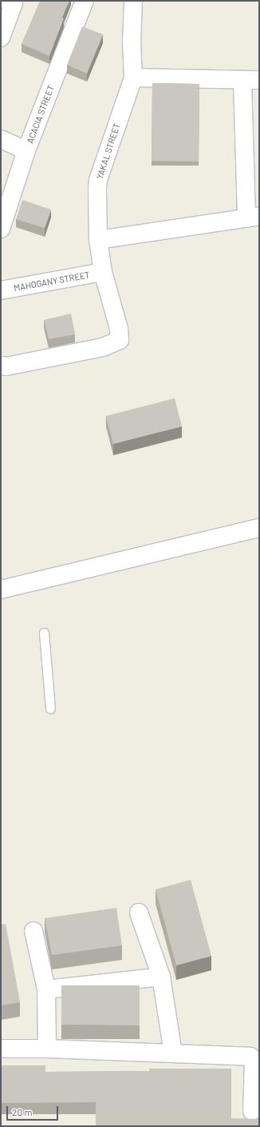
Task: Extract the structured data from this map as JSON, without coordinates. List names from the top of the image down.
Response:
{
  "streets": {
    "street": ["ACACIA STREET", "YAKAL STREET", "MAHOGANY STREET"]
  },
  "crossings": [
    ["YAKAL STREET", "MAHOGANY STREET"]
  ],
  "scale_bar": "20 m"
}
